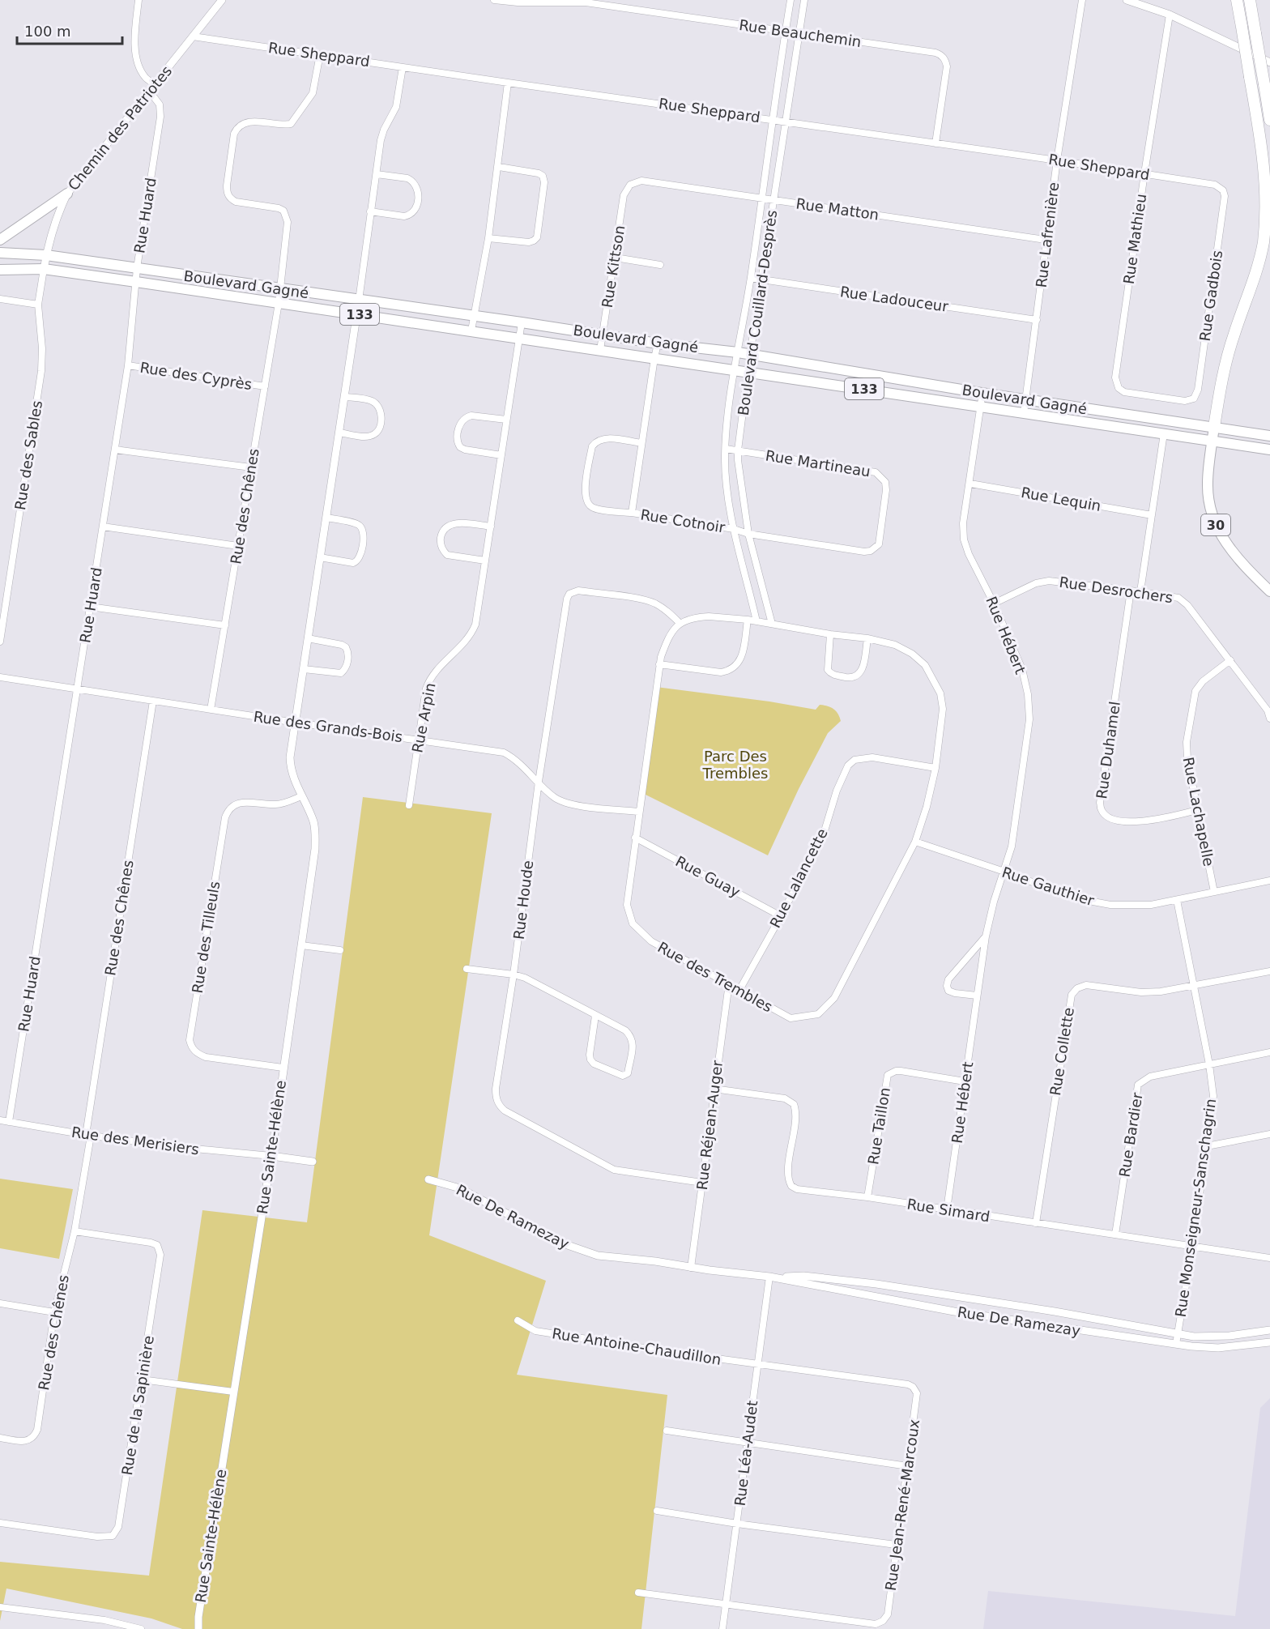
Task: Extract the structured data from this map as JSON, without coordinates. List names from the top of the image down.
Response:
{
  "streets": {
    "highway": ["30"],
    "main road": ["Boulevard Gagné", "133"],
    "street": [
      "Rue Beauchemin",
      "Rue Sheppard",
      "Chemin des Patriotes",
      "Rue Matton",
      "Rue Huard",
      "Rue Lafrenière",
      "Rue Mathieu",
      "Rue Kittson",
      "Rue Gadbois",
      "Rue Ladouceur",
      "Boulevard Couillard-Desprès",
      "Rue des Cyprès",
      "Rue des Sables",
      "Rue Martineau",
      "Rue Lequin",
      "Rue des Chênes",
      "Rue Cotnoir",
      "Rue Desrochers",
      "Rue Hébert",
      "Rue Arpin",
      "Rue des Grands-Bois",
      "Rue Duhamel",
      "Rue Lachapelle",
      "Rue Guay",
      "Rue Lalancette",
      "Rue Gauthier",
      "Rue Houde",
      "Rue des Tilleuls",
      "Rue des Trembles",
      "Rue Collette",
      "Rue Réjean-Auger",
      "Rue Taillon",
      "Rue Bardier",
      "Rue des Merisiers",
      "Rue Sainte-Hélène",
      "Rue Monseigneur-Sanschagrin",
      "Rue Simard",
      "Rue De Ramezay",
      "Rue Antoine-Chaudillon",
      "Rue de la Sapinière",
      "Rue Léa-Audet",
      "Rue Jean-René-Marcoux"
    ]
  },
  "crossings": [
    ["Rue Beauchemin", "Rue Sheppard"],
    ["Rue Beauchemin", "Boulevard Couillard-Desprès"],
    ["Rue Sheppard", "Chemin des Patriotes"],
    ["Rue Sheppard", "Rue Lafrenière"],
    ["Rue Sheppard", "Rue Mathieu"],
    ["Rue Sheppard", "Rue Gadbois"],
    ["Rue Sheppard", "Boulevard Couillard-Desprès"],
    ["Rue Sheppard", "Rue des Chênes"],
    ["Rue Sheppard", "Rue Sainte-Hélène"],
    ["Chemin des Patriotes", "Rue Huard"],
    ["Chemin des Patriotes", "Boulevard Gagné"],
    ["Chemin des Patriotes", "Rue des Sables"],
    ["Rue Matton", "Rue Lafrenière"],
    ["Rue Matton", "Rue Kittson"],
    ["Rue Matton", "Boulevard Couillard-Desprès"],
    ["Rue Huard", "Boulevard Gagné"],
    ["Rue Huard", "Rue des Cyprès"],
    ["Rue Huard", "Rue des Grands-Bois"],
    ["Rue Huard", "Rue des Merisiers"],
    ["Rue Lafrenière", "Boulevard Gagné"],
    ["Rue Lafrenière", "Rue Ladouceur"],
    ["Rue Mathieu", "Rue Gadbois"],
    ["Rue Kittson", "Boulevard Gagné"],
    ["Boulevard Gagné", "Boulevard Couillard-Desprès"],
    ["Boulevard Gagné", "Rue des Sables"],
    ["Boulevard Gagné", "Rue des Chênes"],
    ["Boulevard Gagné", "Rue Cotnoir"],
    ["Boulevard Gagné", "30"],
    ["Boulevard Gagné", "Rue Hébert"],
    ["Boulevard Gagné", "Rue Arpin"],
    ["Boulevard Gagné", "Rue Sainte-Hélène"],
    ["Rue Ladouceur", "Boulevard Couillard-Desprès"],
    ["Boulevard Couillard-Desprès", "Rue Martineau"],
    ["Boulevard Couillard-Desprès", "Rue Cotnoir"],
    ["Boulevard Couillard-Desprès", "Rue des Trembles"],
    ["Rue des Cyprès", "Rue des Chênes"],
    ["Rue Martineau", "Rue Cotnoir"],
    ["Rue Lequin", "Rue Hébert"],
    ["Rue des Chênes", "Rue des Grands-Bois"],
    ["Rue des Chênes", "Rue des Merisiers"],
    ["Rue des Chênes", "Rue de la Sapinière"],
    ["Rue Desrochers", "Rue Hébert"],
    ["Rue Desrochers", "Rue Duhamel"],
    ["Rue Desrochers", "Rue Lachapelle"],
    ["Rue Hébert", "Rue Gauthier"],
    ["Rue Hébert", "Rue Taillon"],
    ["Rue Hébert", "Rue Simard"],
    ["Rue Arpin", "Rue des Grands-Bois"],
    ["Rue des Grands-Bois", "Rue Houde"],
    ["Rue des Grands-Bois", "Rue des Trembles"],
    ["Rue des Grands-Bois", "Rue Sainte-Hélène"],
    ["Rue Duhamel", "Rue Lachapelle"],
    ["Rue Lachapelle", "Rue Gauthier"],
    ["Rue Guay", "Rue Lalancette"],
    ["Rue Guay", "Rue des Trembles"],
    ["Rue Lalancette", "Rue des Trembles"],
    ["Rue Gauthier", "Rue des Trembles"],
    ["Rue Gauthier", "Rue Monseigneur-Sanschagrin"],
    ["Rue Houde", "Rue des Trembles"],
    ["Rue Houde", "Rue Réjean-Auger"],
    ["Rue des Tilleuls", "Rue Sainte-Hélène"],
    ["Rue des Trembles", "Rue Réjean-Auger"],
    ["Rue Collette", "Rue Monseigneur-Sanschagrin"],
    ["Rue Collette", "Rue Simard"],
    ["Rue Réjean-Auger", "Rue Simard"],
    ["Rue Réjean-Auger", "Rue De Ramezay"],
    ["Rue Taillon", "Rue Simard"],
    ["Rue Bardier", "Rue Monseigneur-Sanschagrin"],
    ["Rue Bardier", "Rue Simard"],
    ["Rue des Merisiers", "Rue Sainte-Hélène"],
    ["Rue Monseigneur-Sanschagrin", "Rue Simard"],
    ["Rue Monseigneur-Sanschagrin", "Rue De Ramezay"],
    ["Rue De Ramezay", "Rue Léa-Audet"],
    ["Rue Antoine-Chaudillon", "Rue Léa-Audet"],
    ["Rue Antoine-Chaudillon", "Rue Jean-René-Marcoux"],
    ["Rue Léa-Audet", "Rue Jean-René-Marcoux"]
  ],
  "parks": ["Parc Des Trembles"],
  "scale_bar": "100 m"
}
